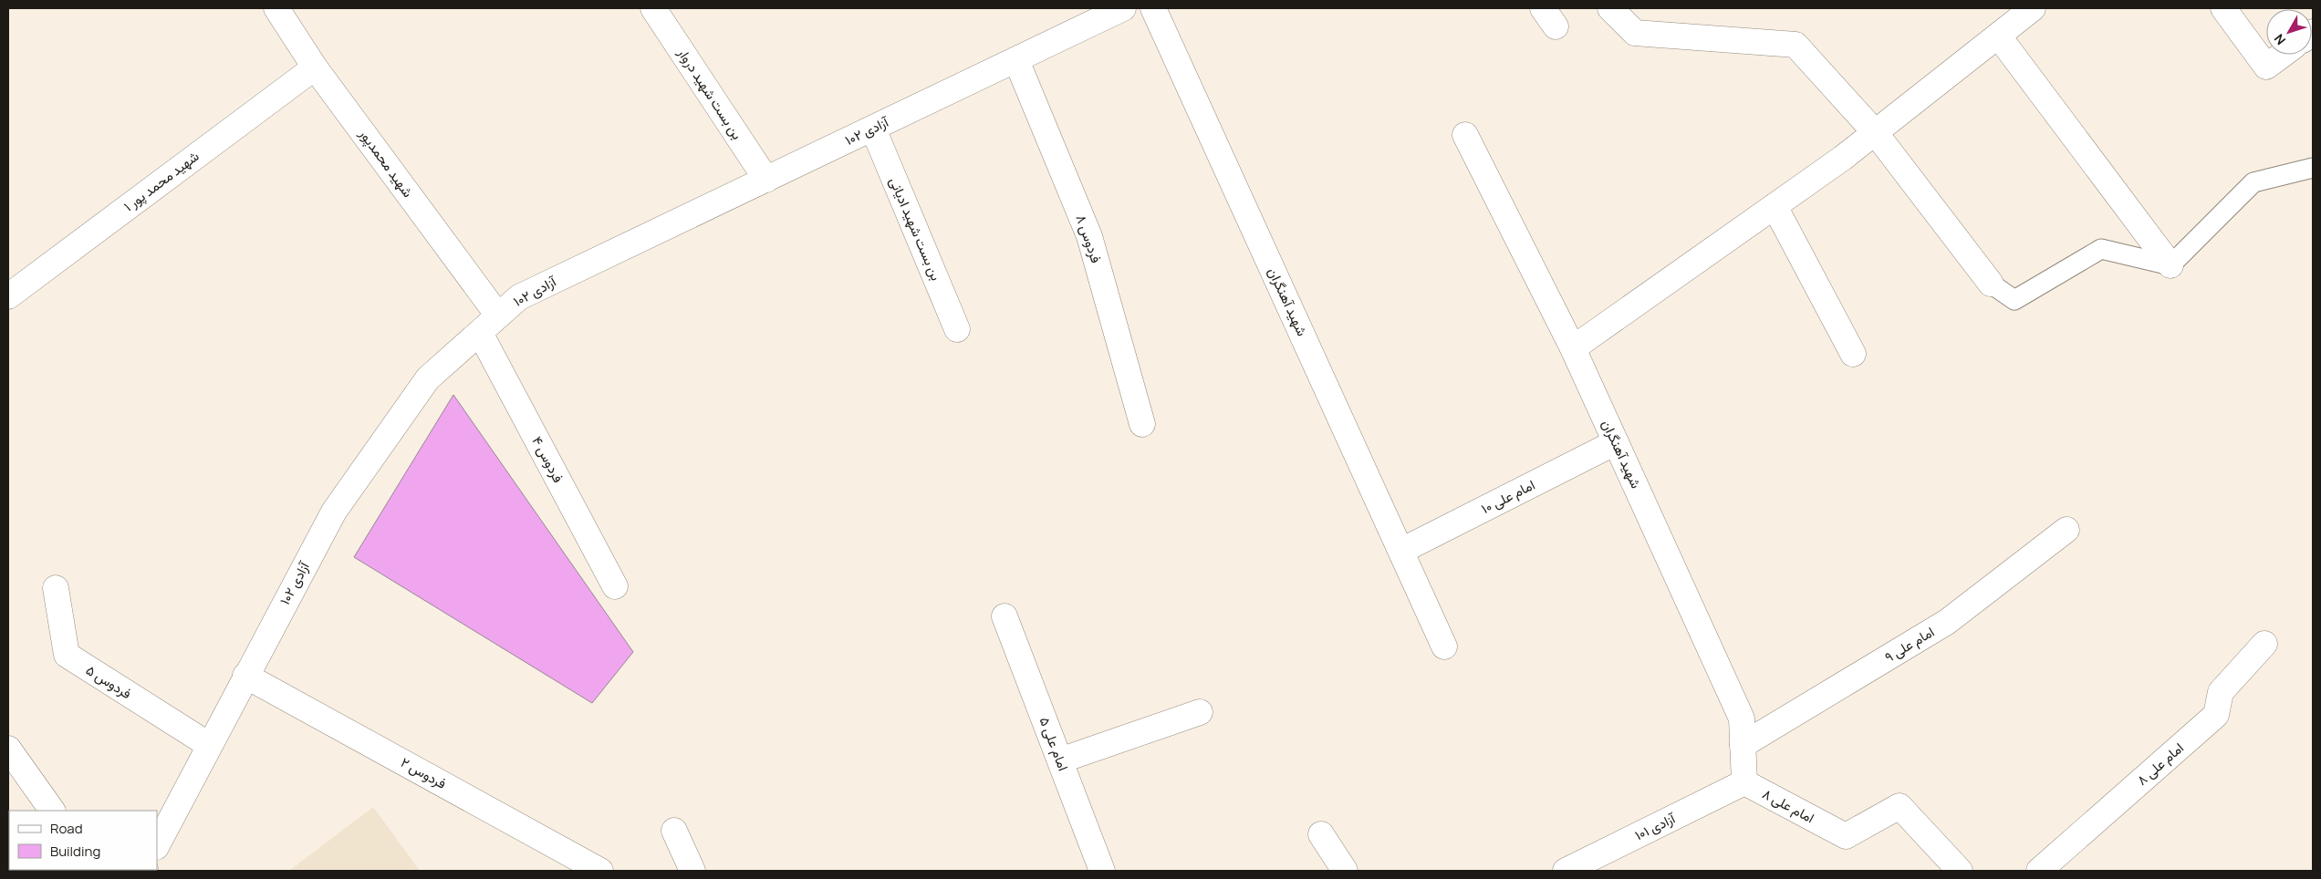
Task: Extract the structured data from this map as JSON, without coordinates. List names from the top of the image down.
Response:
{
  "streets": {
    "street": [
      "بن بست شهید دروار",
      "آزادی ۱۰۲",
      "شهید محمدپور",
      "شهید محمد پور ۱",
      "بن بست شهید ادیانی",
      "فردوس ۸",
      "شهید آهنگران",
      "فردوس ۴",
      "امام علی ۱۰",
      "امام علی ۹",
      "فردوس ۵",
      "امام علی ۵",
      "امام علی ۸",
      "فردوس ۲",
      "آزادی ۱۰۱"
    ]
  },
  "crossings": [
    ["بن بست شهید دروار", "آزادی ۱۰۲"],
    ["آزادی ۱۰۲", "شهید محمدپور"],
    ["آزادی ۱۰۲", "بن بست شهید ادیانی"],
    ["آزادی ۱۰۲", "فردوس ۸"],
    ["آزادی ۱۰۲", "فردوس ۴"],
    ["آزادی ۱۰۲", "فردوس ۵"],
    ["آزادی ۱۰۲", "فردوس ۲"],
    ["شهید محمدپور", "شهید محمد پور ۱"],
    ["شهید آهنگران", "امام علی ۱۰"],
    ["شهید آهنگران", "امام علی ۹"],
    ["شهید آهنگران", "امام علی ۸"],
    ["شهید آهنگران", "آزادی ۱۰۱"],
    ["امام علی ۸", "آزادی ۱۰۱"]
  ],
  "legend": ["Road", "Building"],
  "north": "bottom left"
}
